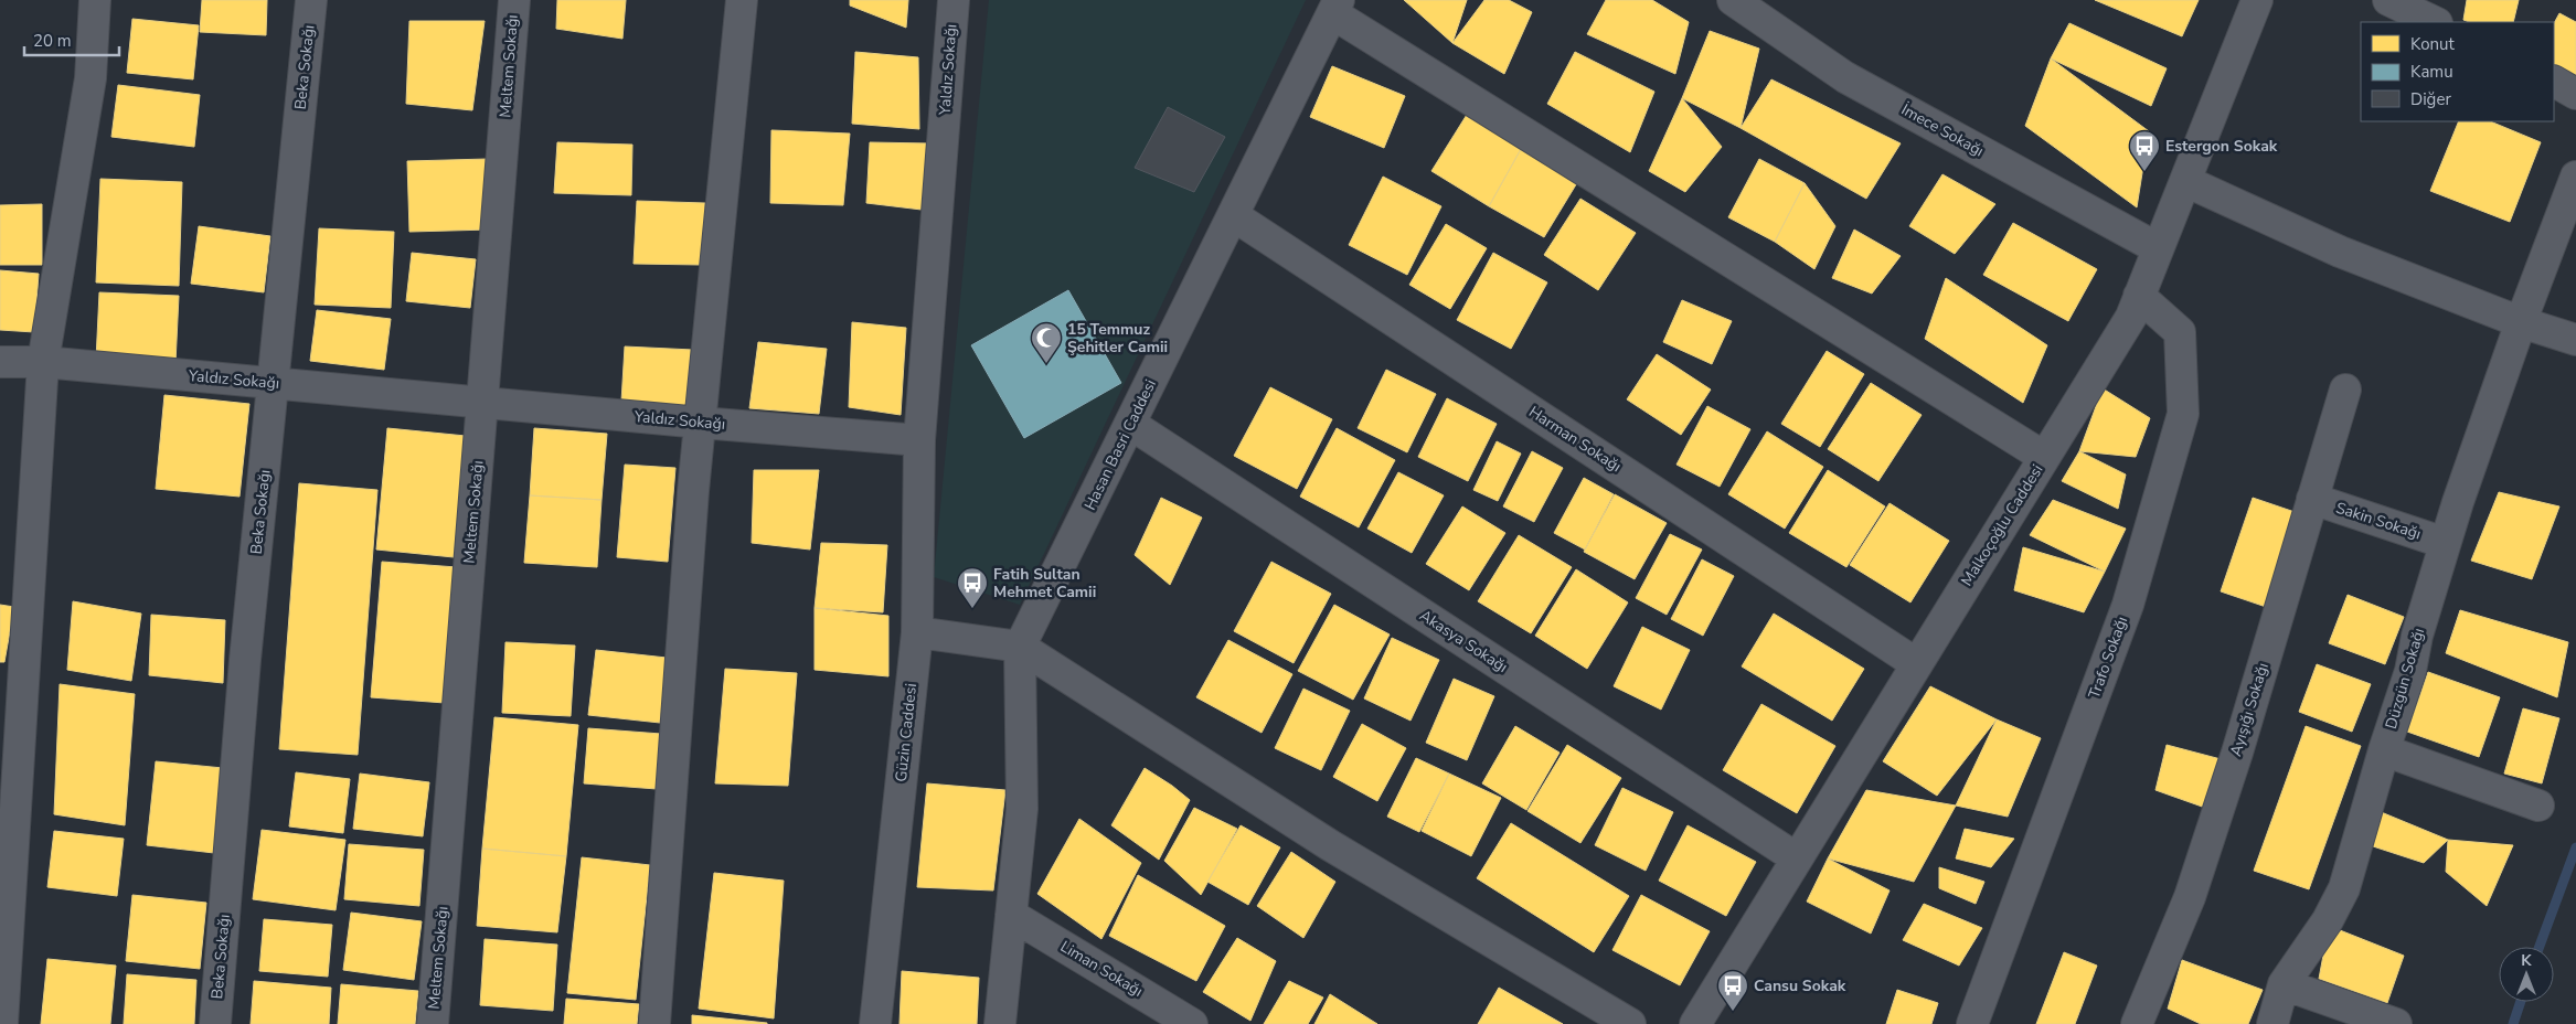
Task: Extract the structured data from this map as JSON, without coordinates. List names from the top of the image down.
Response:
{
  "streets": {
    "street": [
      "Meltem Sokağı",
      "Beka Sokağı",
      "Yaldız Sokağı",
      "İmece Sokağı",
      "Harman Sokağı",
      "Hasan Basri Caddesi",
      "Sakin Sokağı",
      "Malkoçoğlu Caddesi",
      "Akasya Sokağı",
      "Trafo Sokağı",
      "Düzgün Sokağı",
      "Ayışığı Sokağı",
      "Güzin Caddesi",
      "Liman Sokağı"
    ]
  },
  "crossings": [
    ["Meltem Sokağı", "Yaldız Sokağı"],
    ["Beka Sokağı", "Yaldız Sokağı"],
    ["Yaldız Sokağı", "Güzin Caddesi"],
    ["İmece Sokağı", "Malkoçoğlu Caddesi"],
    ["Harman Sokağı", "Hasan Basri Caddesi"],
    ["Harman Sokağı", "Malkoçoğlu Caddesi"],
    ["Hasan Basri Caddesi", "Akasya Sokağı"],
    ["Sakin Sokağı", "Düzgün Sokağı"],
    ["Sakin Sokağı", "Ayışığı Sokağı"],
    ["Malkoçoğlu Caddesi", "Akasya Sokağı"],
    ["Malkoçoğlu Caddesi", "Trafo Sokağı"]
  ],
  "places": {
    "bus stop": ["Estergon Sokak", "Fatih Sultan Mehmet Camii", "Cansu Sokak"],
    "mosque": ["15 Temmuz Şehitler Camii"]
  },
  "legend": ["Konut", "Kamu", "Diğer"],
  "scale_bar": "20 m",
  "north": "top"
}
